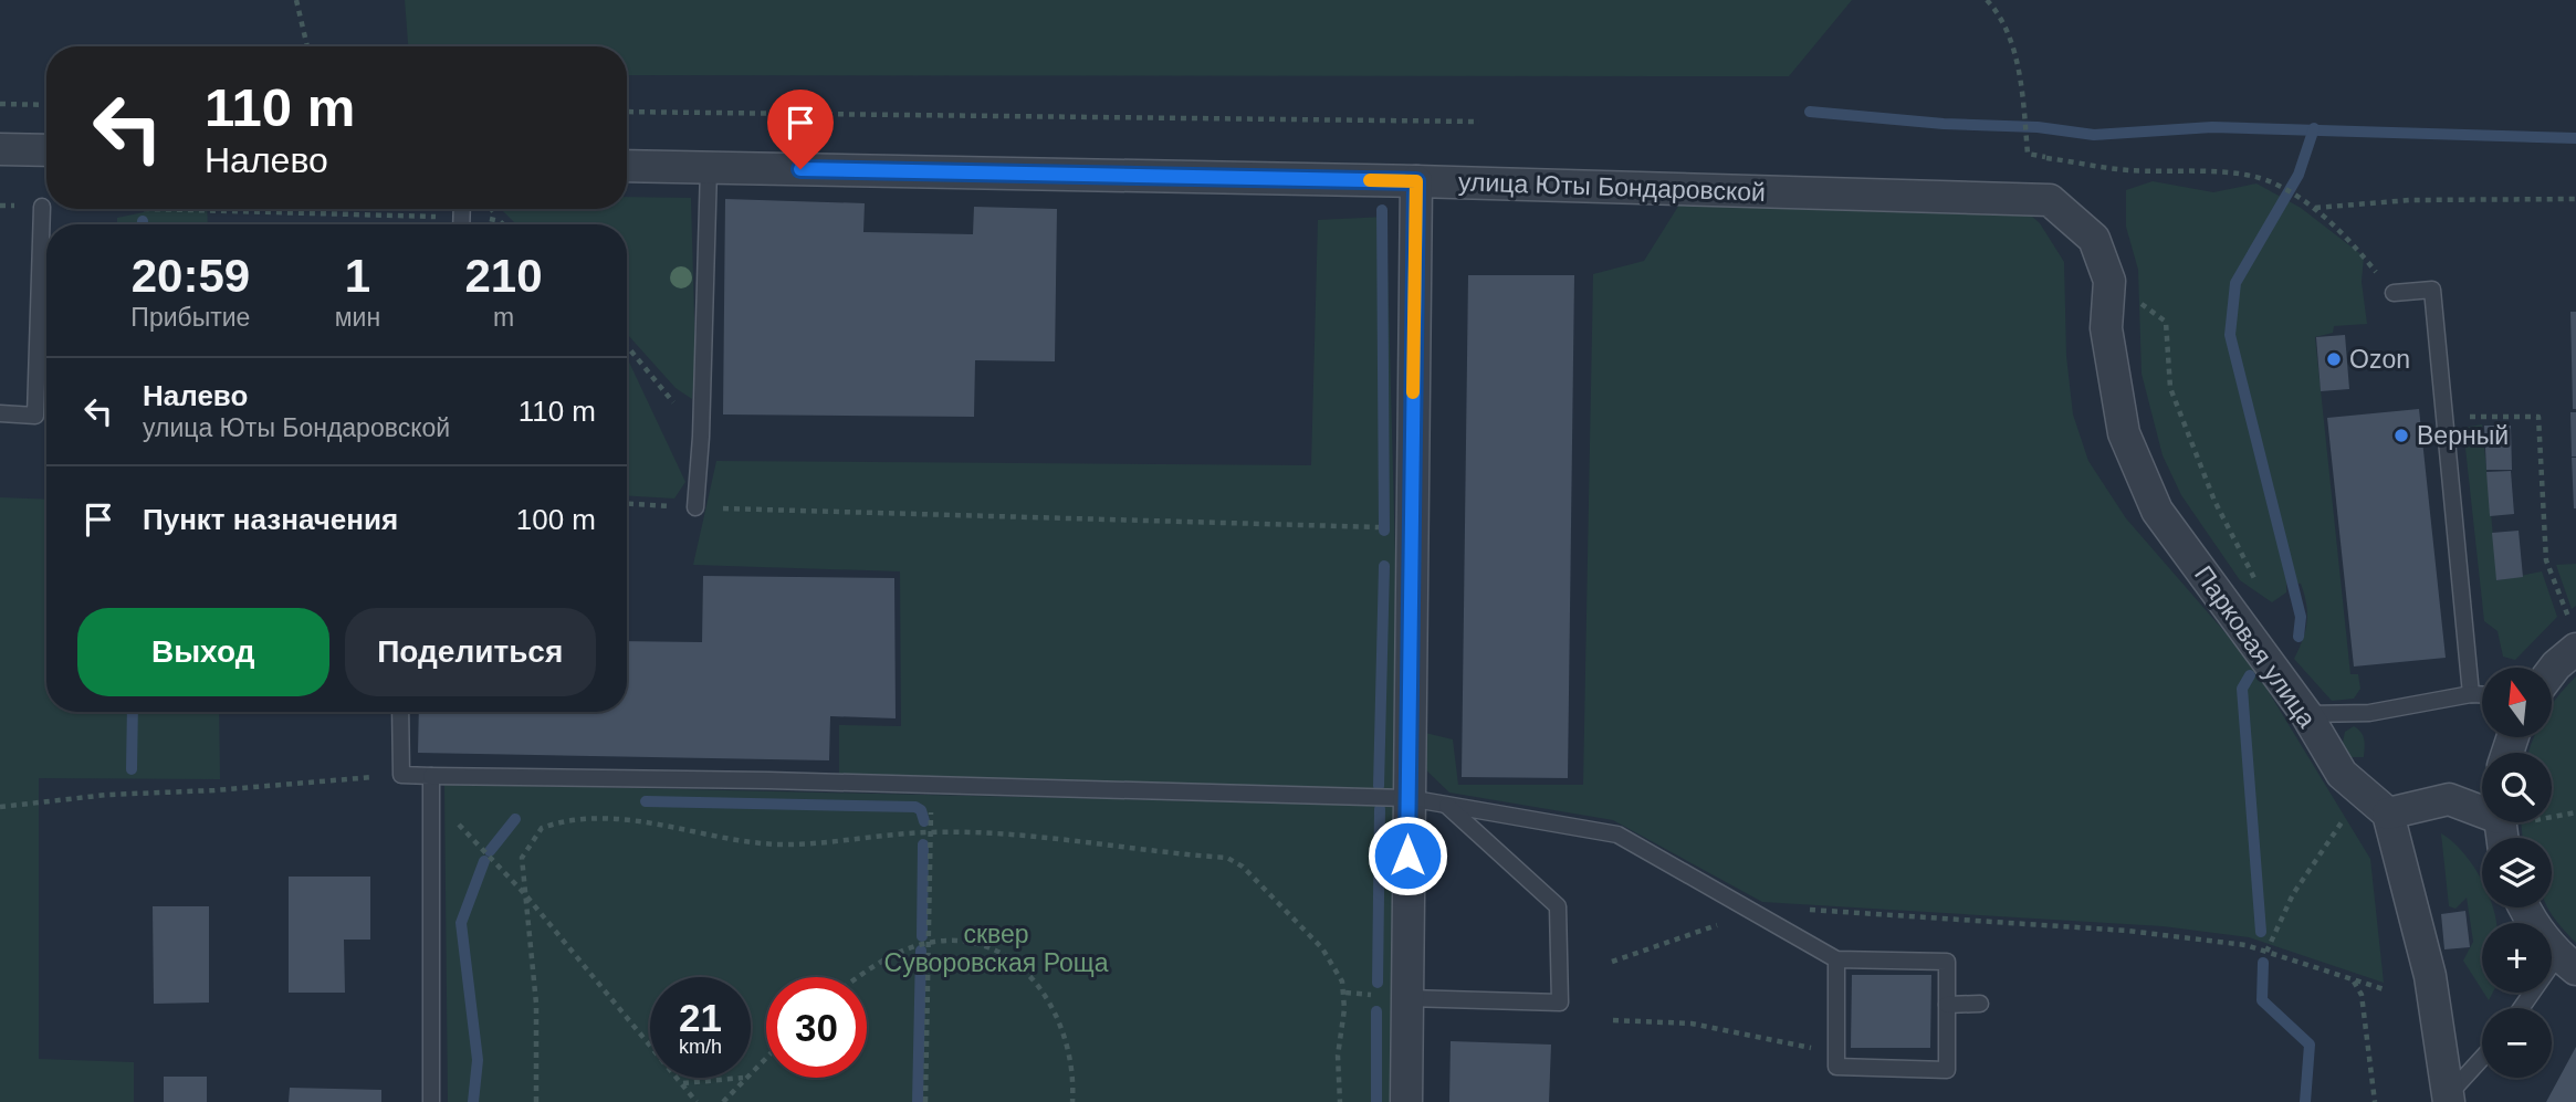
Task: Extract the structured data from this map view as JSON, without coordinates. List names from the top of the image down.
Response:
{
  "streets": {
    "street": ["улица Юты Бондаровской", "Парковая улица"]
  },
  "crossings": [
    ["улица Юты Бондаровской", "Парковая улица"]
  ],
  "parks": ["сквер Суворовская Роща"],
  "places": ["Ozon", "Верный"],
  "north": "top",
  "page": {
    "turn": ["110 m", "Налево"],
    "eta": [
      "20:59",
      "Прибытие",
      "1",
      "мин",
      "210",
      "m"
    ],
    "list": [
      {
        "name": "Налево",
        "note": "улица Юты Бондаровской",
        "value": "110 m"
      },
      {
        "name": "Пункт назначения",
        "value": "100 m"
      }
    ],
    "buttons": ["Выход", "Поделиться"],
    "map_buttons": ["+", "−"],
    "speed": "21 km/h",
    "limit": "30"
  }
}
